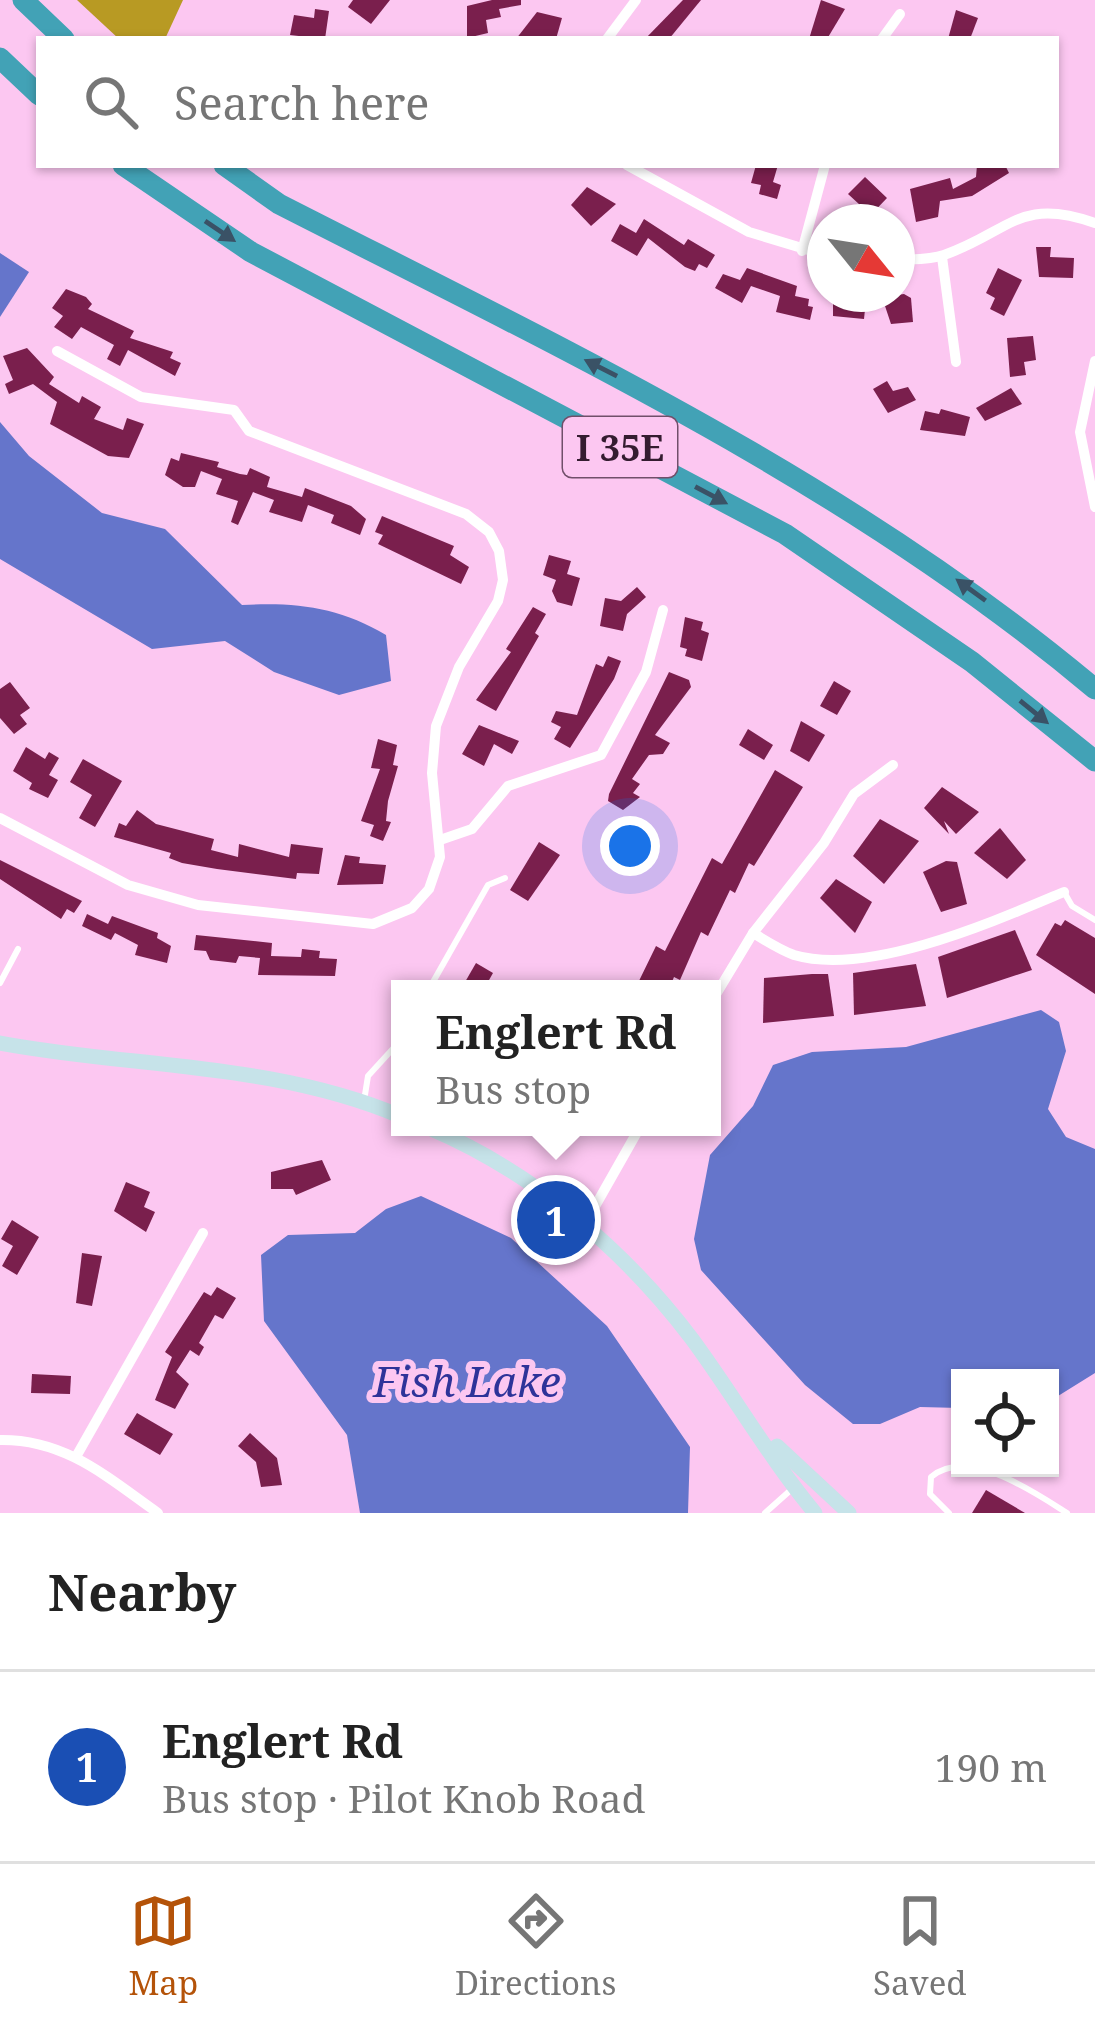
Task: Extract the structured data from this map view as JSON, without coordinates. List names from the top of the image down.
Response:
{
  "streets": {
    "highway": ["I 35E"]
  },
  "water": ["Fish Lake"],
  "north": "bottom right",
  "page": {
    "search": "Search here",
    "popup": ["Englert Rd", "Bus stop"],
    "pins": "1",
    "heading": "Nearby",
    "list": [
      {
        "mark": "1",
        "name": "Englert Rd",
        "note": "Bus stop · Pilot Knob Road",
        "value": "190 m"
      }
    ],
    "nav": ["Map", "Directions", "Saved"]
  }
}
